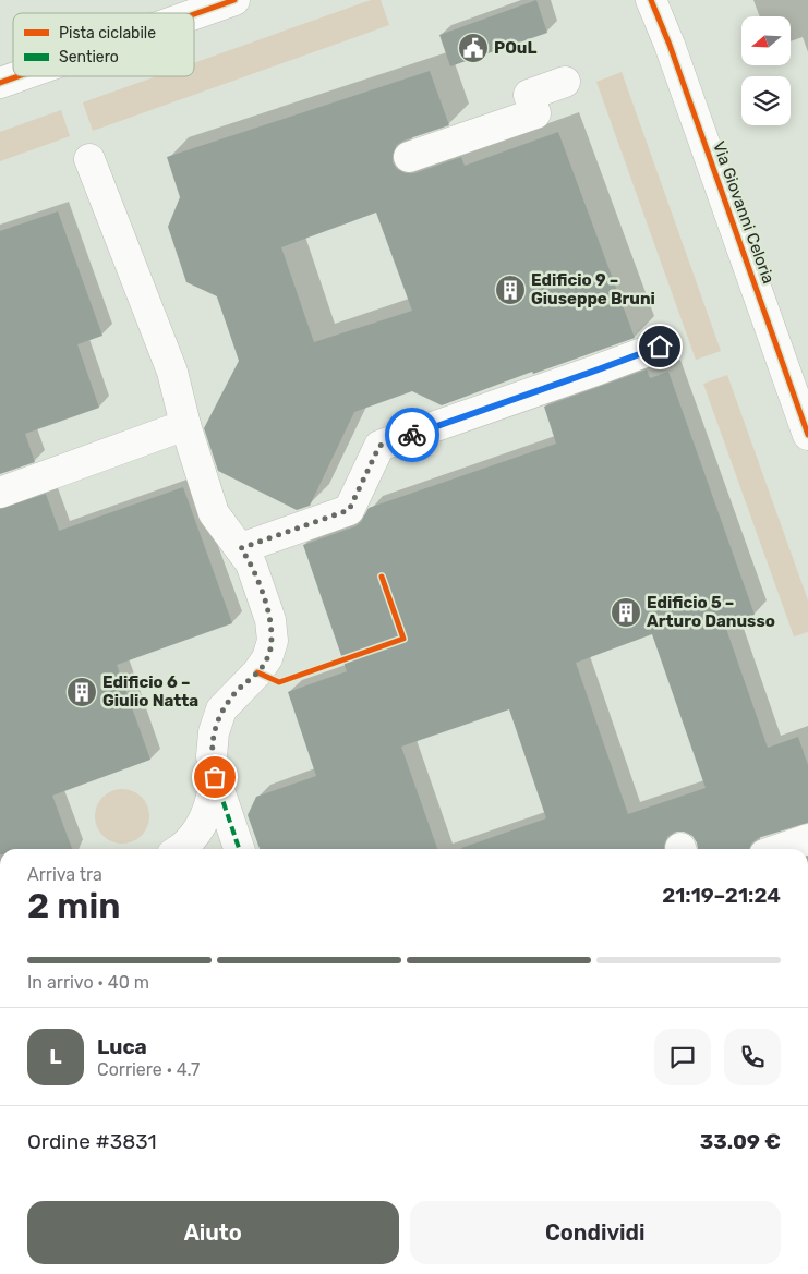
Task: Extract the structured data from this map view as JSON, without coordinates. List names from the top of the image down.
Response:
{
  "streets": {
    "street": ["Via Giovanni Celoria"]
  },
  "places": {
    "public building": ["POuL"],
    "building": ["Edificio 9 – Giuseppe Bruni", "Edificio 5 – Arturo Danusso", "Edificio 6 – Giulio Natta"]
  },
  "legend": ["Pista ciclabile", "Sentiero"],
  "north": "left",
  "page": {
    "heading": ["2 min", "Arriva tra", "21:19–21:24"],
    "panel": [
      "Luca",
      "Corriere · 4.7",
      "Ordine #3831",
      "33.09 €"
    ],
    "bar": "In arrivo · 40 m",
    "round": "L",
    "buttons": ["Aiuto", "Condividi"]
  }
}
